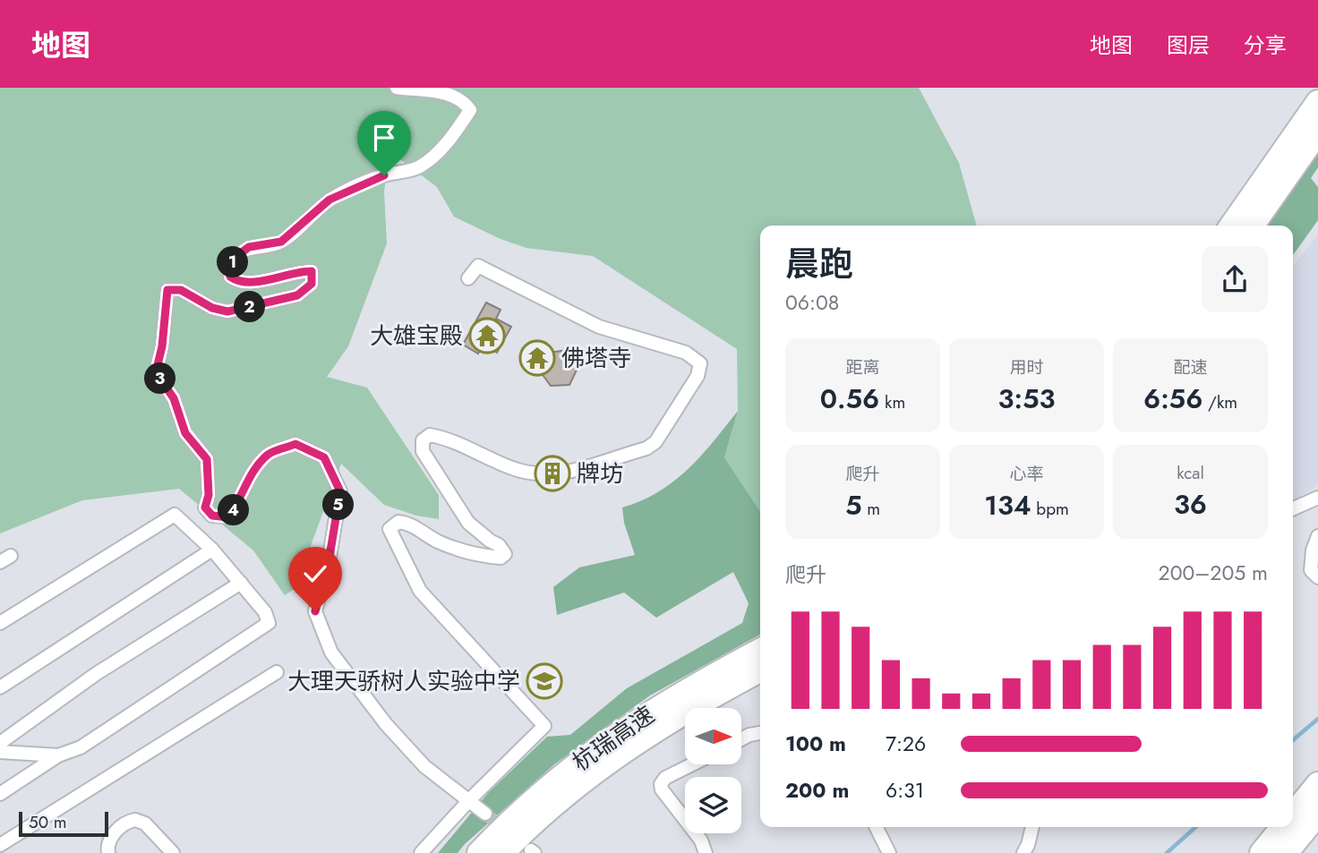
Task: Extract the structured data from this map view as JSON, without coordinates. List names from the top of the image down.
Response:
{
  "streets": {
    "highway": ["杭瑞高速"]
  },
  "places": {
    "temple": ["大雄宝殿", "佛塔寺"],
    "building": ["牌坊"],
    "school or university": ["大理天骄树人实验中学"]
  },
  "scale_bar": "50 m",
  "north": "right",
  "page": {
    "header": "地图",
    "nav": ["地图", "图层", "分享"],
    "heading": ["晨跑", "06:08"],
    "pins": [
      "1",
      "2",
      "3",
      "5",
      "4"
    ],
    "stats": [
      ["距离", "0.56 km"],
      ["用时", "3:53"],
      ["配速", "6:56 /km"],
      ["爬升", "5 m"],
      ["心率", "134 bpm"],
      ["kcal", "36"]
    ],
    "chart": ["爬升", "200–205 m"],
    "list": [
      {
        "name": "100 m",
        "note": "7:26"
      },
      {
        "name": "200 m",
        "note": "6:31"
      }
    ],
    "scale": "50 m"
  }
}
